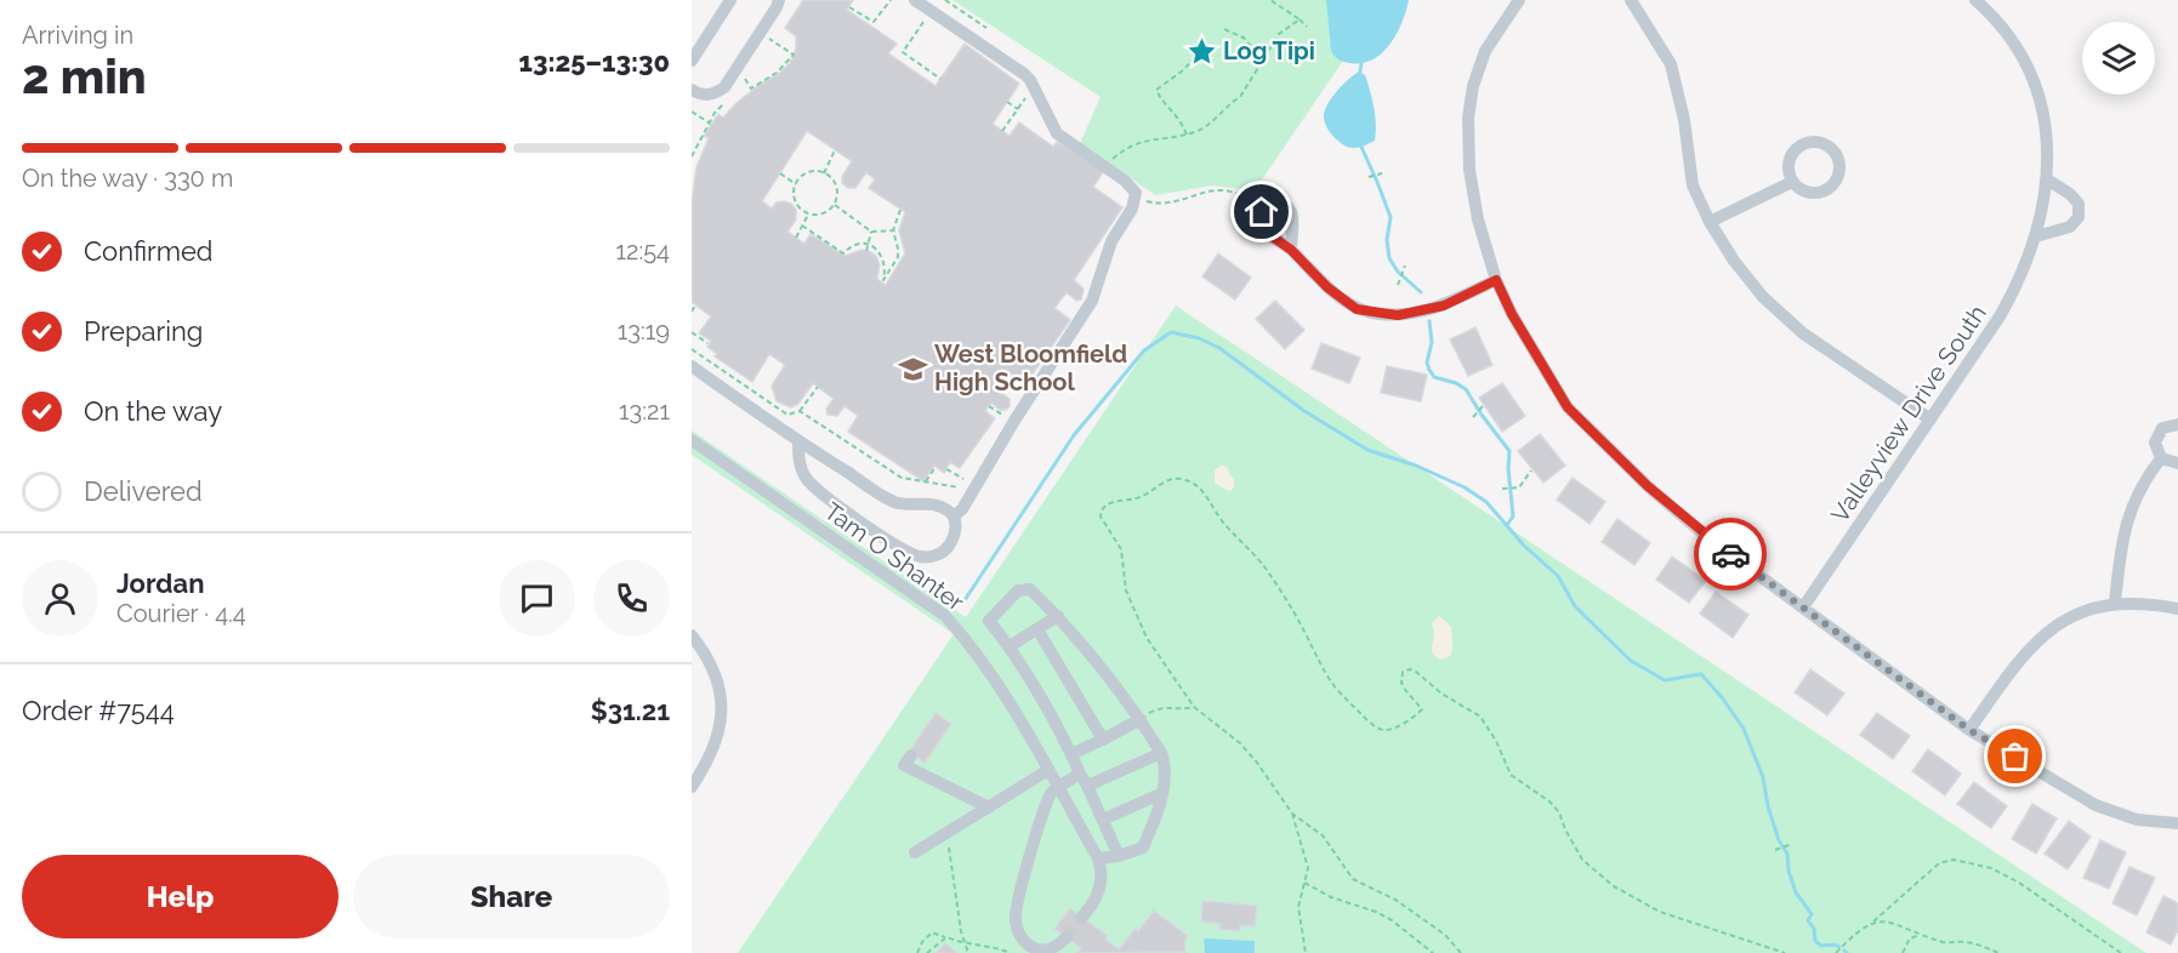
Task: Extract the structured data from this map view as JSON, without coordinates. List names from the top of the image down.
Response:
{
  "streets": {
    "street": ["Valleyview Drive South", "Tam O Shanter"]
  },
  "places": {
    "place": ["Log Tipi"],
    "school or university": ["West Bloomfield High School"]
  },
  "page": {
    "heading": ["2 min", "Arriving in", "13:25–13:30"],
    "panel": [
      "Jordan",
      "Courier · 4.4",
      "Order #7544",
      "$31.21"
    ],
    "bar": "On the way · 330 m",
    "list": [
      ["Confirmed", "12:54"],
      ["Preparing", "13:19"],
      ["On the way", "13:21"],
      "Delivered"
    ],
    "buttons": ["Help", "Share"]
  }
}
